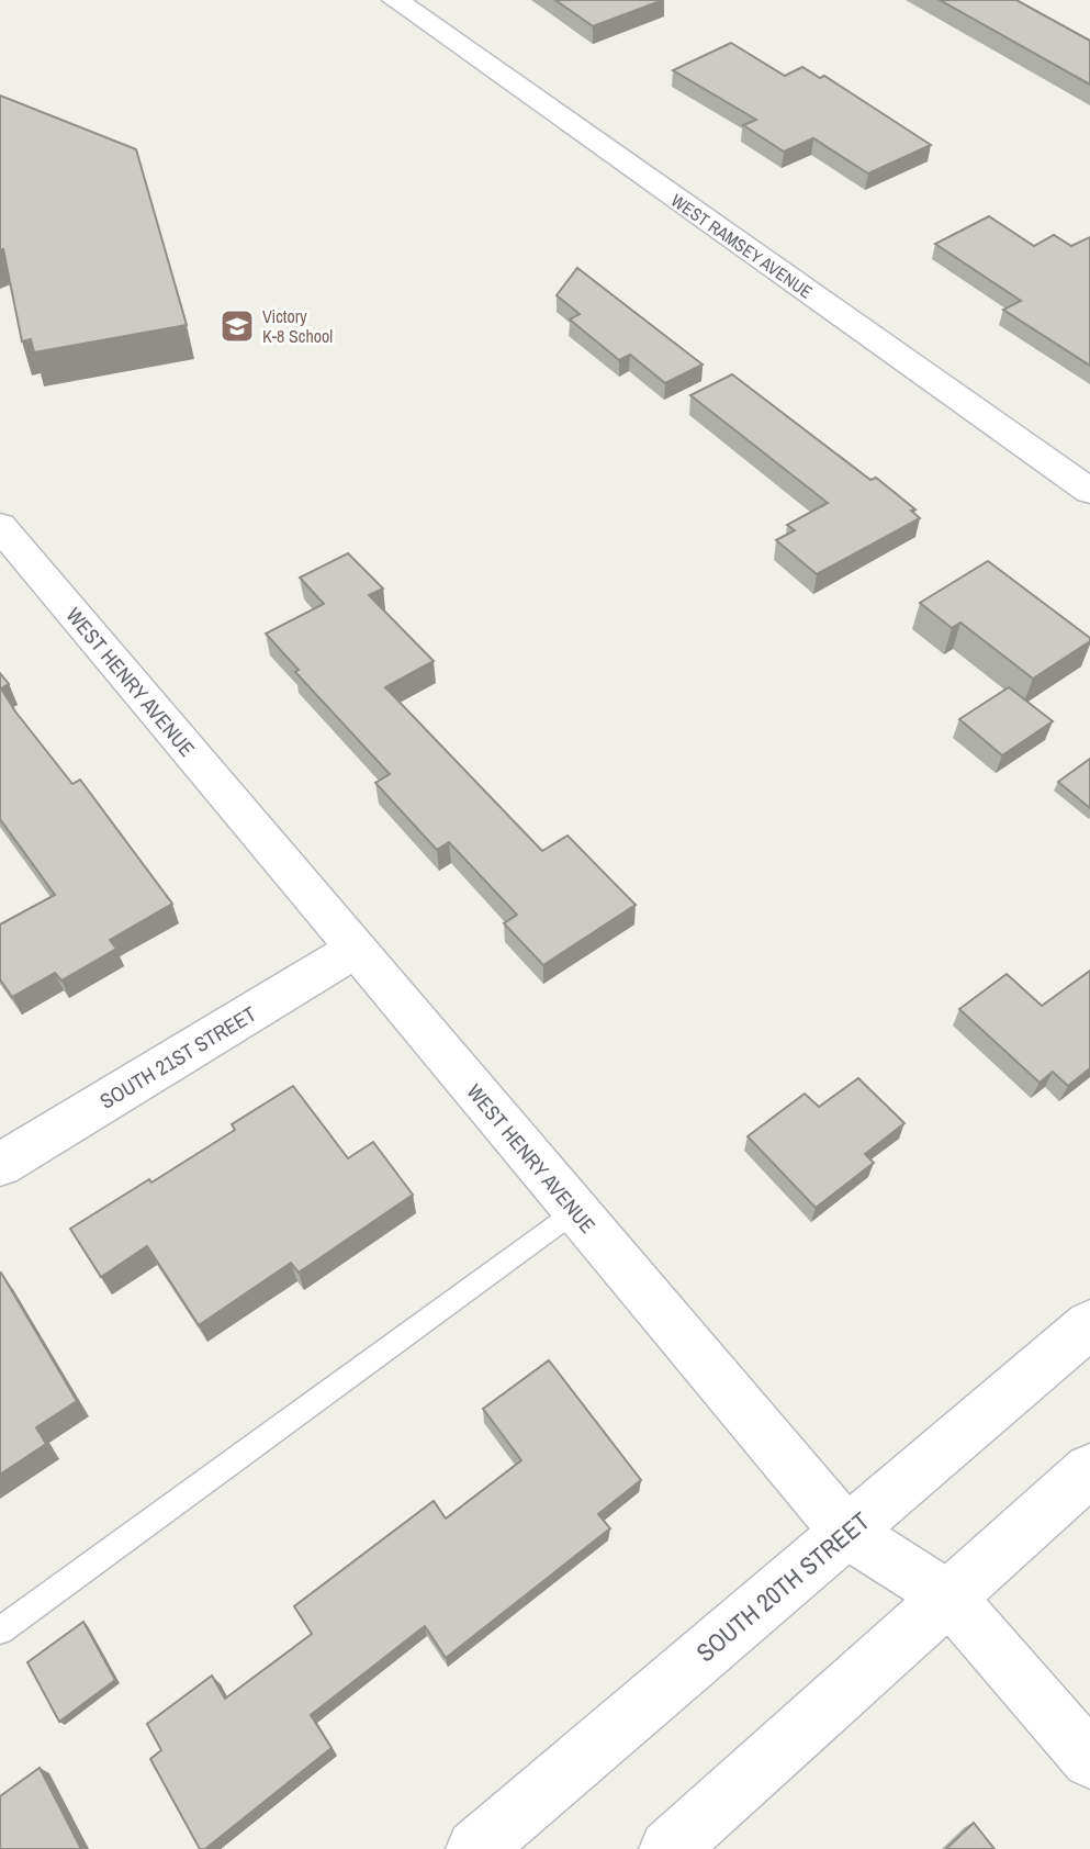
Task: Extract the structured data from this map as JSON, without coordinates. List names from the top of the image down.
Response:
{
  "streets": {
    "street": [
      "WEST RAMSEY AVENUE",
      "WEST HENRY AVENUE",
      "SOUTH 21ST STREET",
      "SOUTH 20TH STREET"
    ]
  },
  "crossings": [
    ["WEST HENRY AVENUE", "SOUTH 21ST STREET"],
    ["WEST HENRY AVENUE", "SOUTH 20TH STREET"]
  ],
  "places": {
    "school or university": ["Victory K-8 School"]
  }
}
